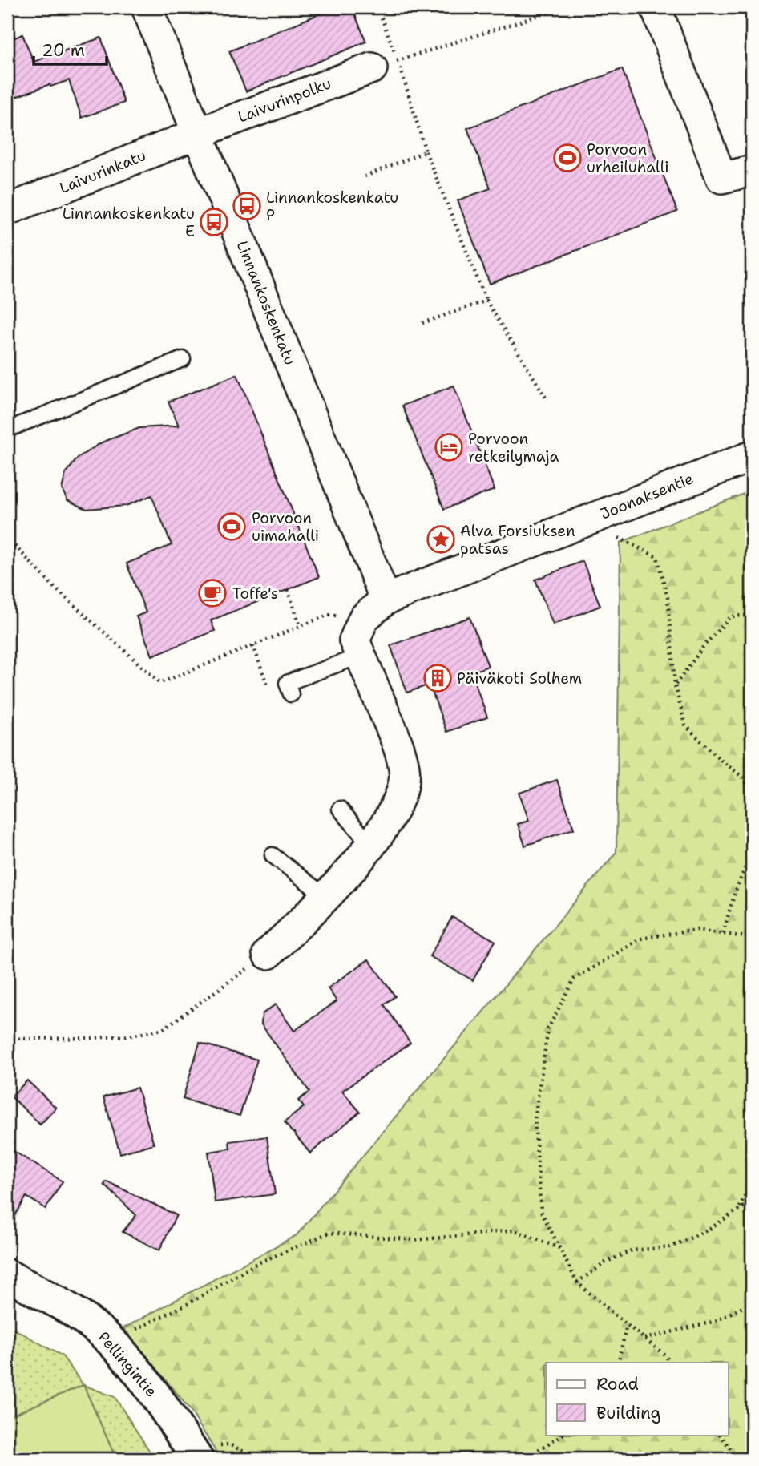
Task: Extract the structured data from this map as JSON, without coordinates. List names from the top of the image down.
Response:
{
  "streets": {
    "street": [
      "Laivurinpolku",
      "Laivurinkatu",
      "Linnankoskenkatu",
      "Joonaksentie",
      "Pellingintie"
    ]
  },
  "crossings": [
    ["Laivurinpolku", "Laivurinkatu"],
    ["Laivurinpolku", "Linnankoskenkatu"],
    ["Laivurinkatu", "Linnankoskenkatu"],
    ["Linnankoskenkatu", "Joonaksentie"]
  ],
  "places": {
    "sports": ["Porvoon urheiluhalli", "Porvoon uimahalli"],
    "bus stop": ["Linnankoskenkatu P", "Linnankoskenkatu E"],
    "hotel": ["Porvoon retkeilymaja"],
    "place": ["Alva Forsiuksen patsas"],
    "cafe": ["Toffe's"],
    "building": ["Päiväkoti Solhem"]
  },
  "legend": ["Road", "Building"],
  "scale_bar": "20 m"
}
